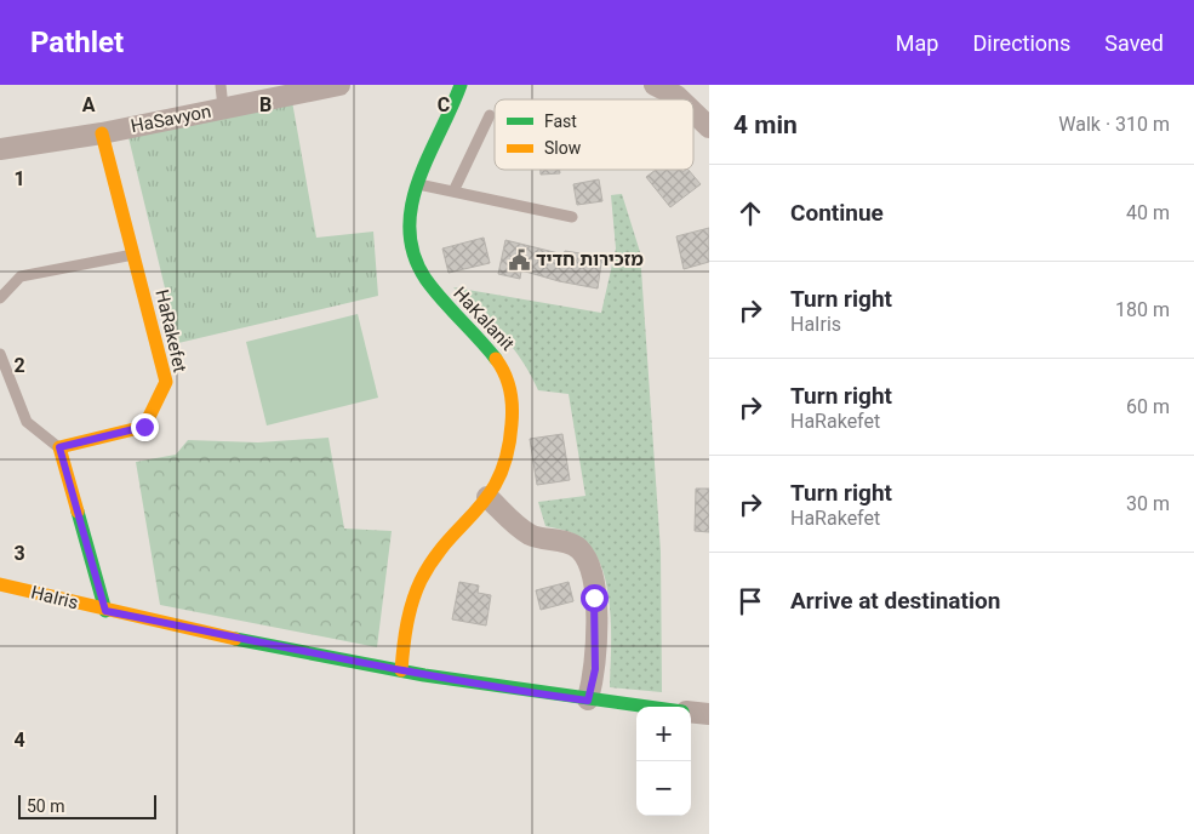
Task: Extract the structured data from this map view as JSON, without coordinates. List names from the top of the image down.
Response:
{
  "streets": {
    "street": [
      "HaSavyon",
      "HaKalanit",
      "HaRakefet",
      "HaIris"
    ]
  },
  "crossings": [
    ["HaSavyon", "HaRakefet"],
    ["HaKalanit", "HaIris"]
  ],
  "places": {
    "public building": ["מזכירות חדיד"]
  },
  "legend": ["Fast", "Slow"],
  "scale_bar": "50 m",
  "page": {
    "header": "Pathlet",
    "nav": ["Map", "Directions", "Saved"],
    "heading": ["4 min", "Walk · 310 m"],
    "list": [
      ["Continue", "40 m"],
      ["Turn right", "HaIris", "180 m"],
      ["Turn right", "HaRakefet", "60 m"],
      ["Turn right", "HaRakefet", "30 m"],
      "Arrive at destination"
    ],
    "map_buttons": ["+", "−"],
    "scale": "50 m"
  },
  "grid": {
    "columns": ["A", "B", "C"],
    "rows": [
      "1",
      "2",
      "3",
      "4"
    ]
  }
}
